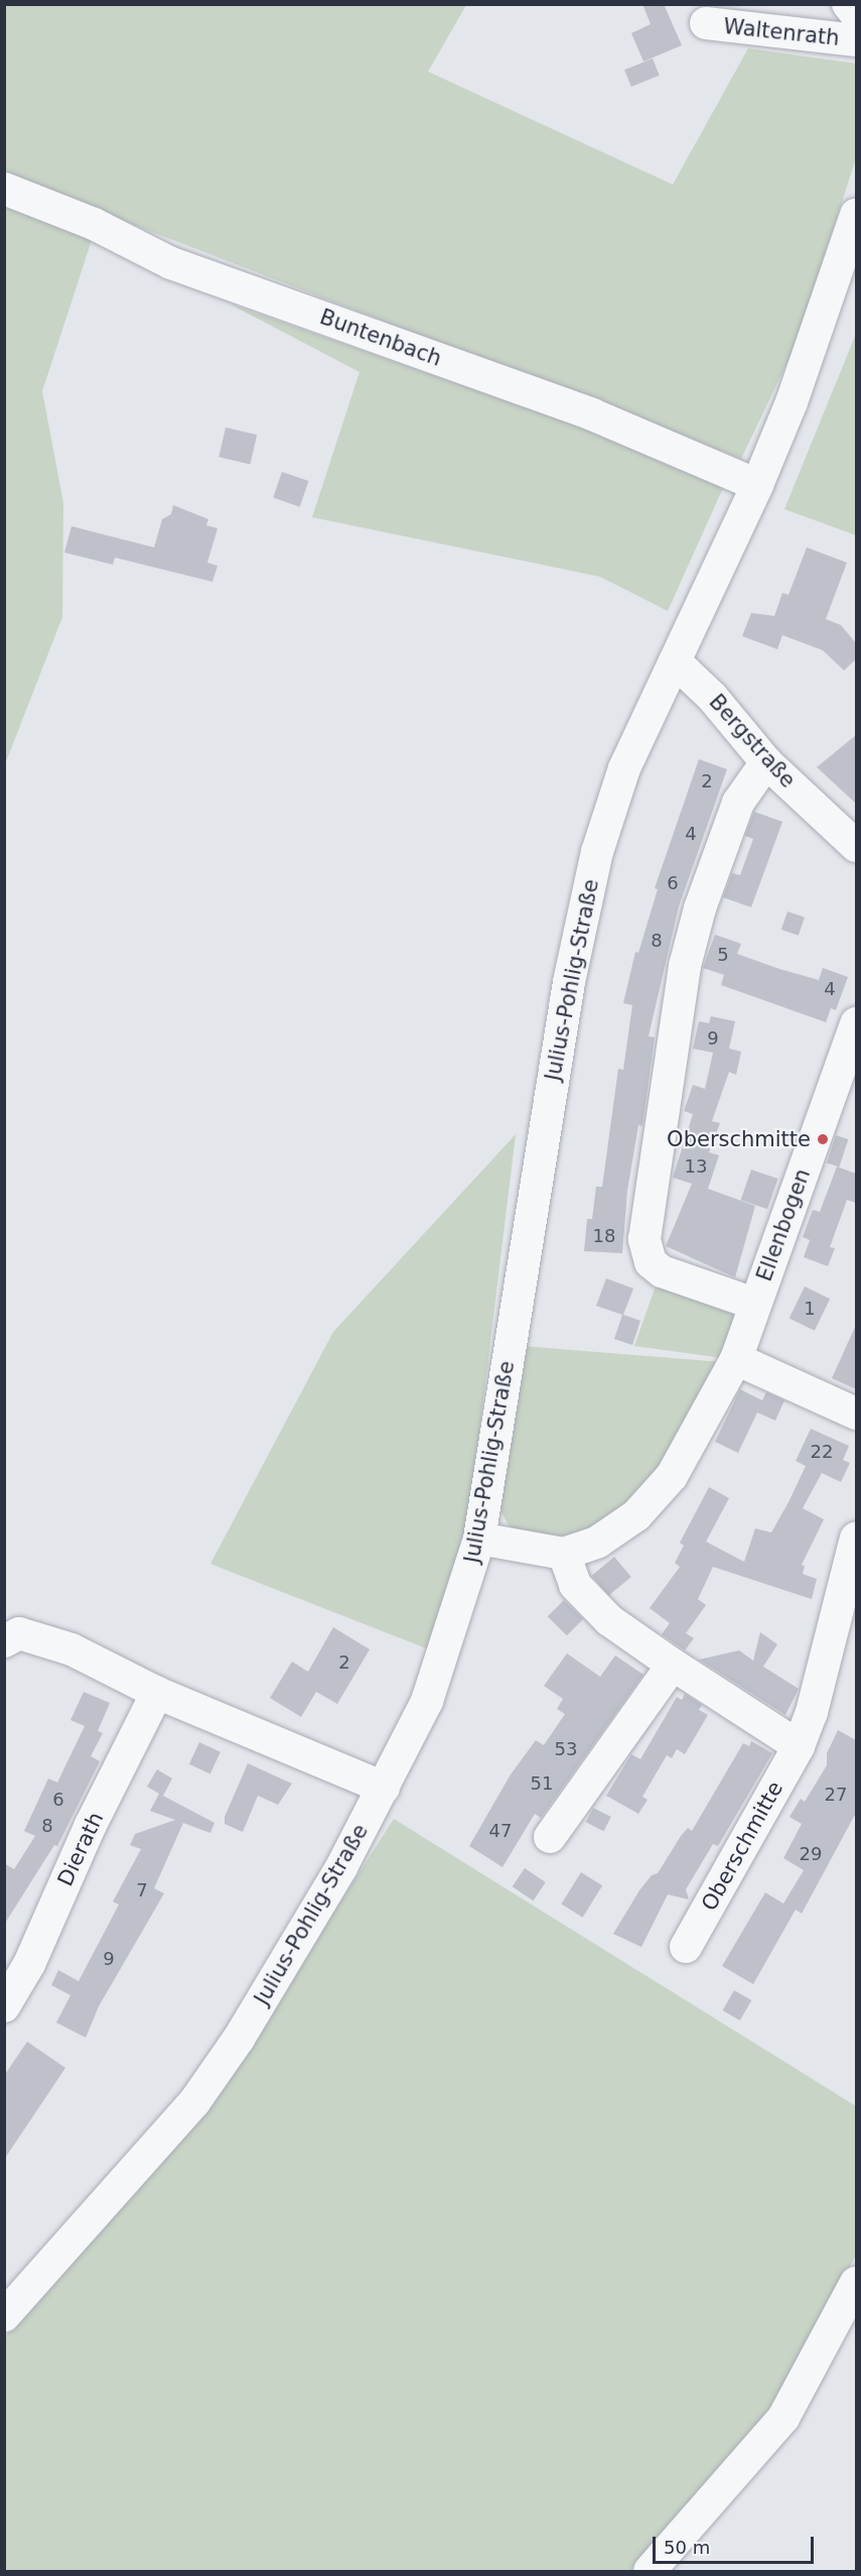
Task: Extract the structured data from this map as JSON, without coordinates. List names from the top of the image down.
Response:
{
  "streets": {
    "street": [
      "Waltenrath",
      "Buntenbach",
      "Bergstraße",
      "Julius-Pohlig-Straße",
      "Ellenbogen",
      "Oberschmitte",
      "Dierath"
    ]
  },
  "crossings": [
    ["Buntenbach", "Julius-Pohlig-Straße"],
    ["Bergstraße", "Julius-Pohlig-Straße"]
  ],
  "places": ["Oberschmitte"],
  "house_numbers": [
    "2",
    "4",
    "6",
    "8",
    "5",
    "4",
    "9",
    "13",
    "18",
    "1",
    "22",
    "2",
    "53",
    "51",
    "27",
    "6",
    "8",
    "47",
    "29",
    "7",
    "9"
  ],
  "scale_bar": "50 m"
}
